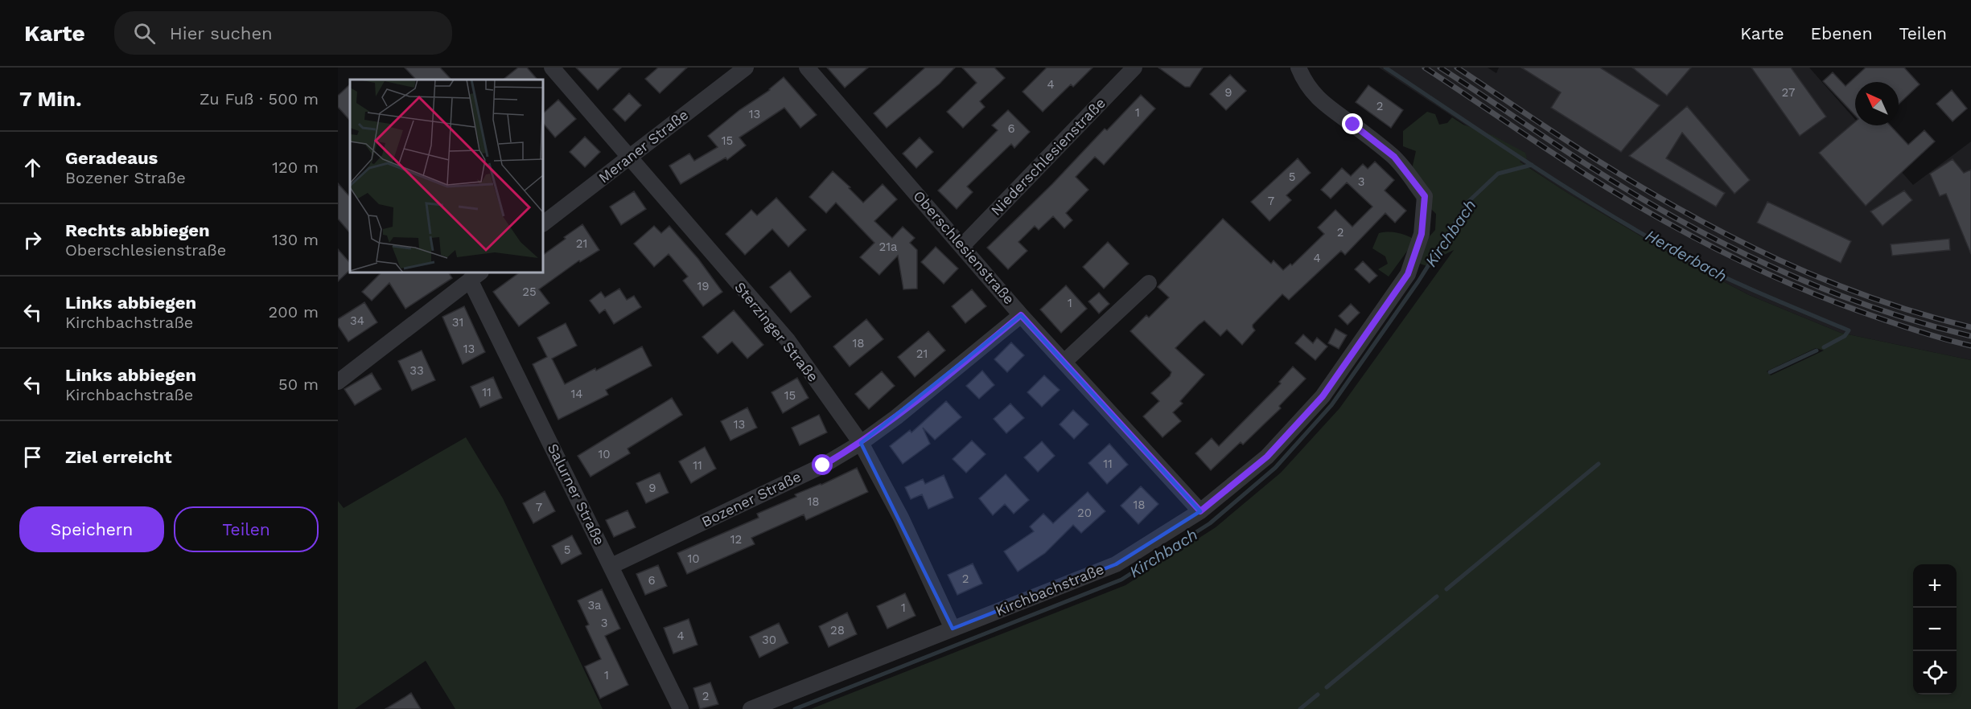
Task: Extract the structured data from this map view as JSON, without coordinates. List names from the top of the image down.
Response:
{
  "streets": {
    "street": [
      "Meraner Straße",
      "Niederschlesienstraße",
      "Oberschlesienstraße",
      "Sterzinger Straße",
      "Salurner Straße",
      "Bozener Straße",
      "Kirchbachstraße"
    ]
  },
  "crossings": [
    ["Meraner Straße", "Sterzinger Straße"],
    ["Niederschlesienstraße", "Oberschlesienstraße"],
    ["Oberschlesienstraße", "Bozener Straße"],
    ["Oberschlesienstraße", "Kirchbachstraße"],
    ["Sterzinger Straße", "Bozener Straße"],
    ["Sterzinger Straße", "Kirchbachstraße"],
    ["Salurner Straße", "Bozener Straße"]
  ],
  "water": ["Kirchbach", "Herderbach"],
  "house_numbers": [
    "4",
    "9",
    "27",
    "2",
    "1",
    "13",
    "6",
    "15",
    "5",
    "3",
    "7",
    "2",
    "21",
    "21a",
    "4",
    "19",
    "25",
    "1",
    "34",
    "31",
    "18",
    "13",
    "21",
    "33",
    "11",
    "14",
    "15",
    "13",
    "10",
    "11",
    "11",
    "9",
    "18",
    "18",
    "7",
    "20",
    "12",
    "5",
    "10",
    "2",
    "6",
    "3a",
    "1",
    "3",
    "28",
    "4",
    "30",
    "1",
    "2"
  ],
  "north": "top left",
  "page": {
    "header": "Karte",
    "search": "Hier suchen",
    "nav": ["Karte", "Ebenen", "Teilen"],
    "heading": ["7 Min.", "Zu Fuß · 500 m"],
    "list": [
      ["Geradeaus", "Bozener Straße", "120 m"],
      ["Rechts abbiegen", "Oberschlesienstraße", "130 m"],
      ["Links abbiegen", "Kirchbachstraße", "200 m"],
      ["Links abbiegen", "Kirchbachstraße", "50 m"],
      "Ziel erreicht"
    ],
    "buttons": ["Speichern", "Teilen"],
    "map_buttons": ["+", "−"]
  }
}
